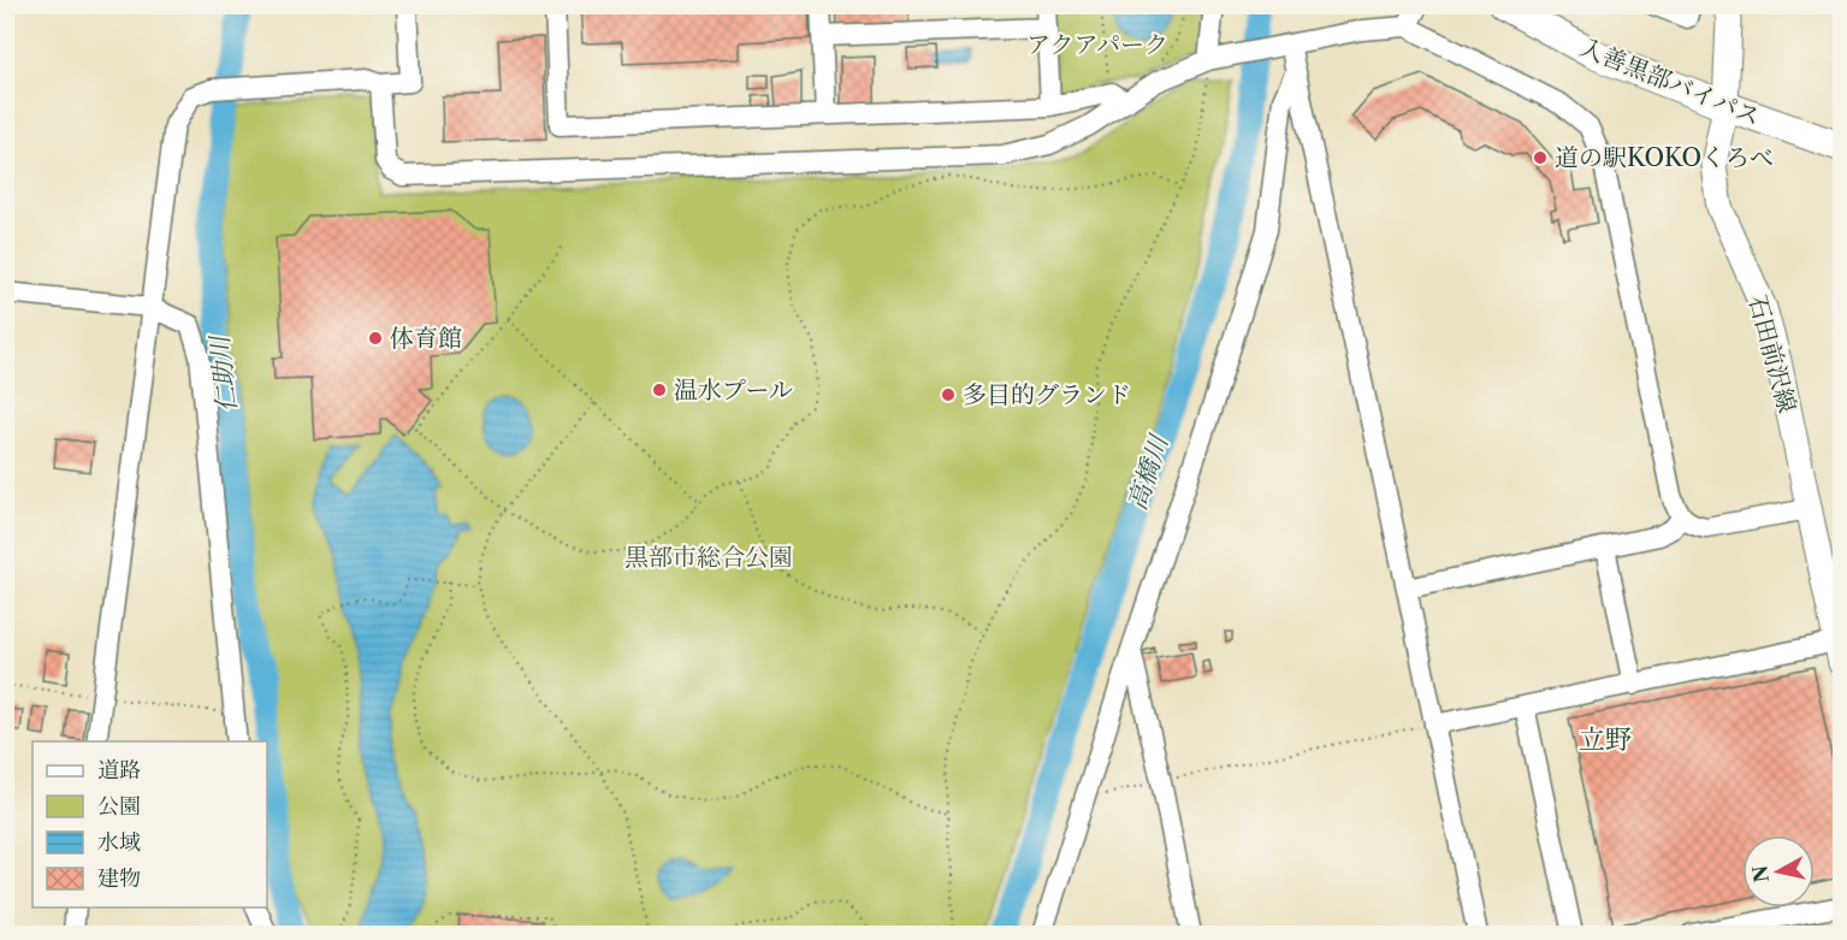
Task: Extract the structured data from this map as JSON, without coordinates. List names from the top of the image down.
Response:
{
  "streets": {
    "highway": ["入善黒部バイパス"],
    "main road": ["石田前沢線"]
  },
  "crossings": [
    ["入善黒部バイパス", "石田前沢線"]
  ],
  "districts": ["立野"],
  "water": ["仁助川", "高橋川"],
  "parks": ["アクアパーク", "黒部市総合公園"],
  "places": [
    "道の駅KOKOくろべ",
    "体育館",
    "温水プール",
    "多目的グランド"
  ],
  "legend": [
    "道路",
    "公園",
    "水域",
    "建物"
  ],
  "north": "left"
}
